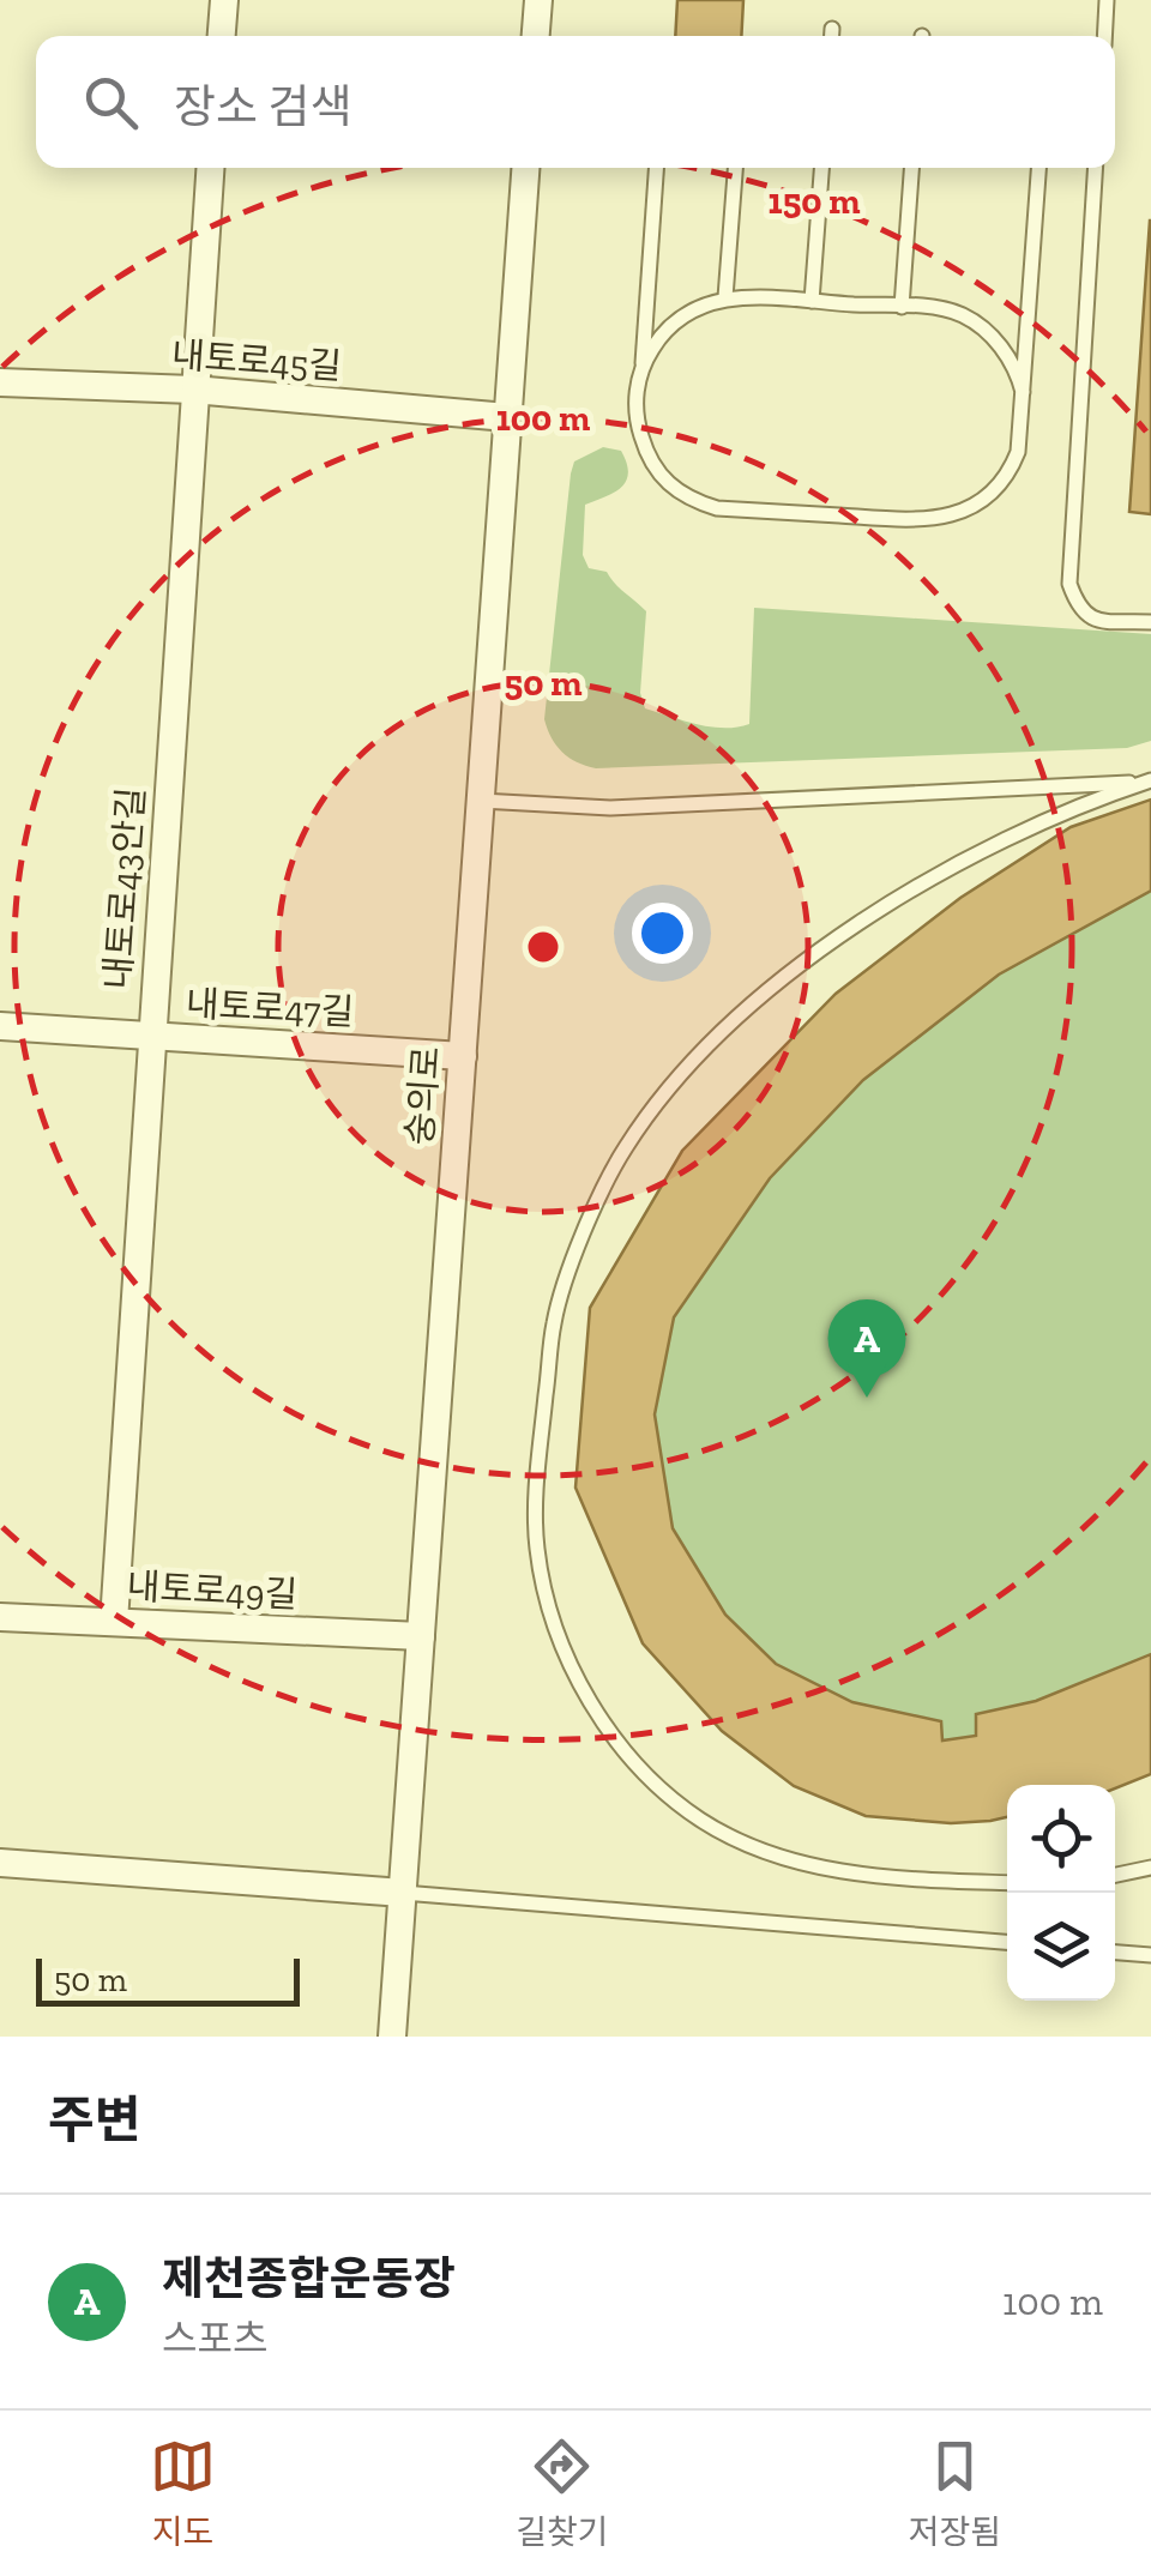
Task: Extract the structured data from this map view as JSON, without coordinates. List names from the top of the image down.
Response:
{
  "streets": {
    "street": [
      "내토로45길",
      "내토로43안길",
      "내토로47길",
      "숭의로",
      "내토로49길"
    ]
  },
  "crossings": [
    ["내토로45길", "내토로43안길"],
    ["내토로45길", "숭의로"],
    ["내토로43안길", "내토로47길"],
    ["내토로43안길", "내토로49길"],
    ["내토로47길", "숭의로"],
    ["숭의로", "내토로49길"]
  ],
  "scale_bar": "50 m",
  "page": {
    "search": "장소 검색",
    "pins": "A",
    "scale": "50 m",
    "heading": "주변",
    "list": [
      {
        "mark": "A",
        "name": "제천종합운동장",
        "note": "스포츠",
        "value": "100 m"
      }
    ],
    "nav": ["지도", "길찾기", "저장됨"]
  },
  "rings": ["150 m", "100 m", "50 m"]
}
